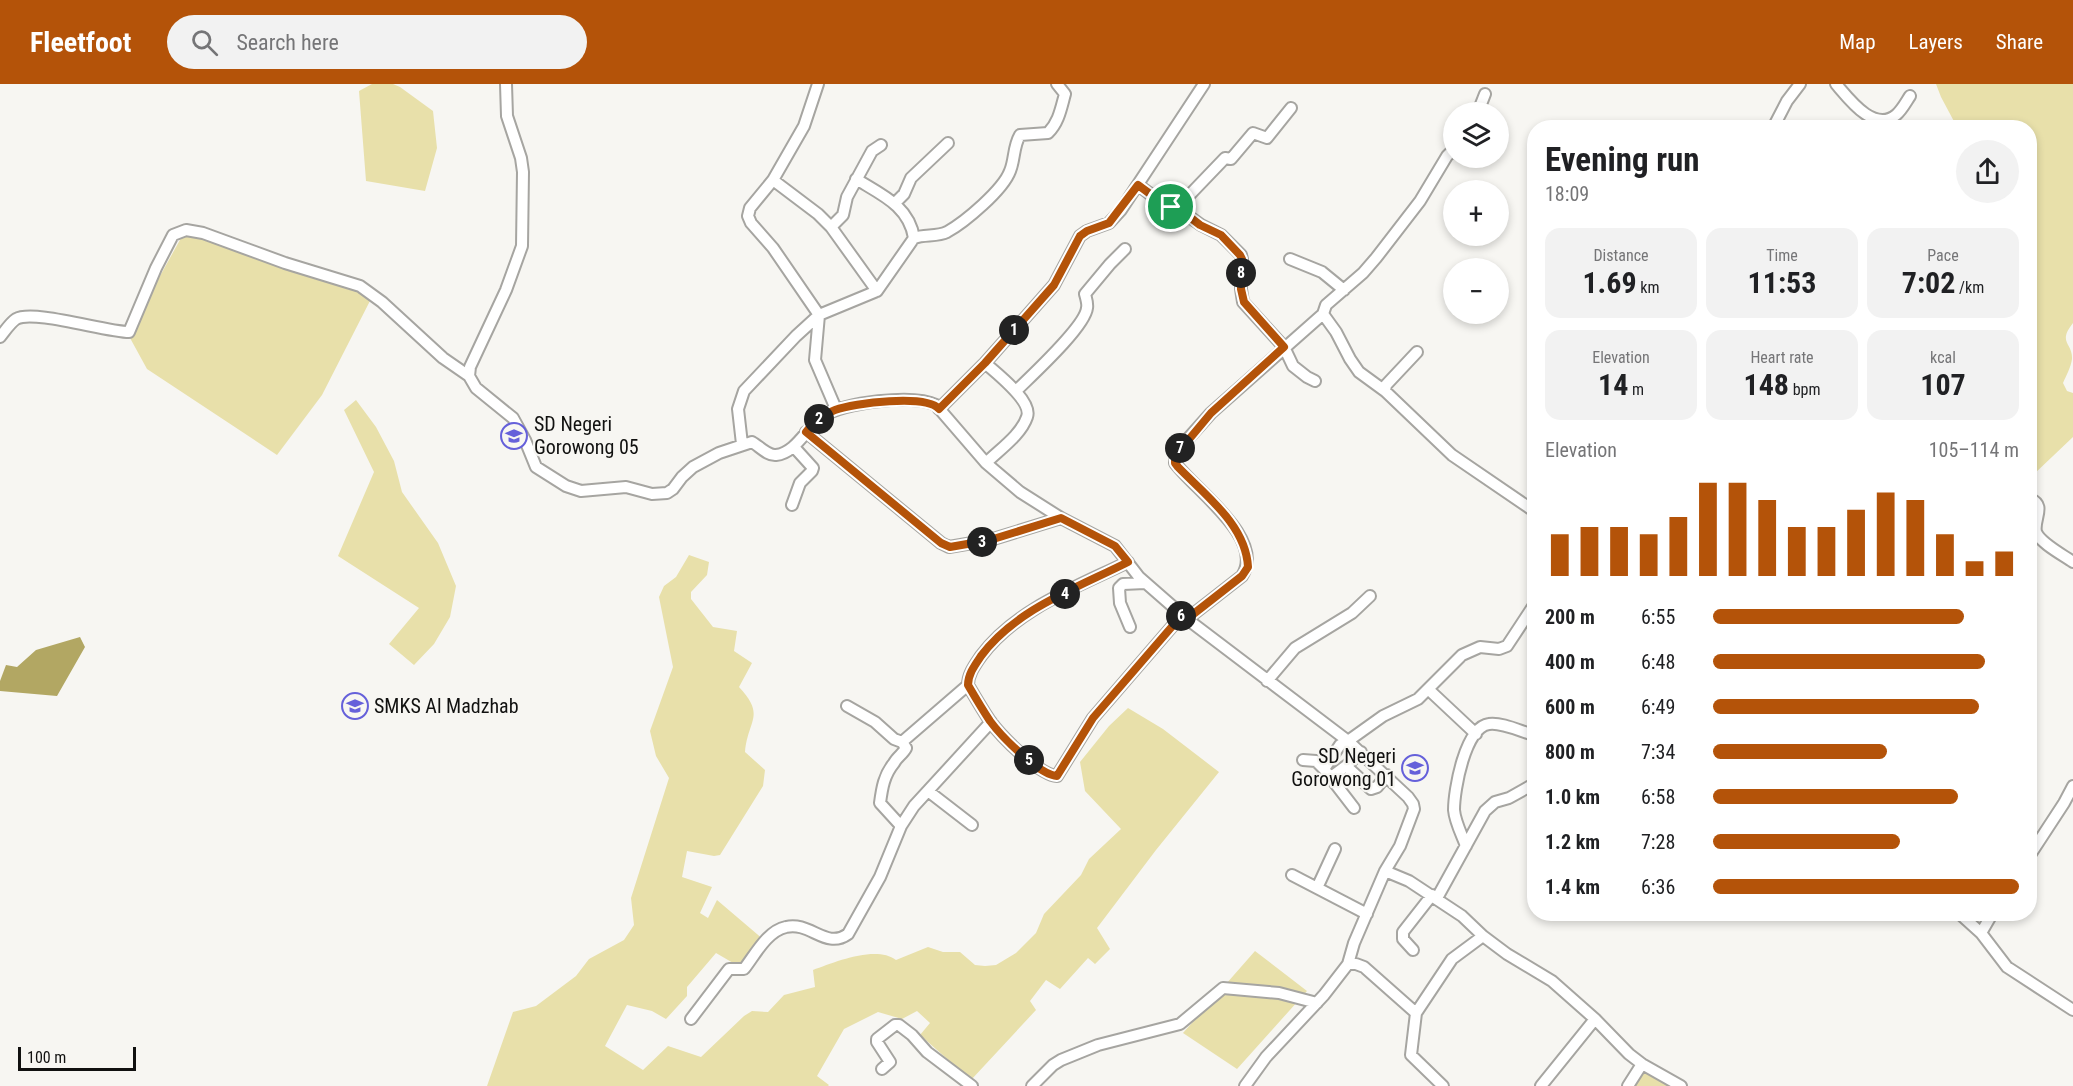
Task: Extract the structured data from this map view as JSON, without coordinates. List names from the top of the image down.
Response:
{
  "places": {
    "school or university": ["SD Negeri Gorowong 05", "SMKS Al Madzhab", "SD Negeri Gorowong 01"]
  },
  "scale_bar": "100 m",
  "page": {
    "header": "Fleetfoot",
    "search": "Search here",
    "nav": ["Map", "Layers", "Share"],
    "map_buttons": ["+", "−"],
    "heading": ["Evening run", "18:09"],
    "stats": [
      ["Distance", "1.69 km"],
      ["Time", "11:53"],
      ["Pace", "7:02 /km"],
      ["Elevation", "14 m"],
      ["Heart rate", "148 bpm"],
      ["kcal", "107"]
    ],
    "pins": [
      "8",
      "1",
      "2",
      "7",
      "3",
      "4",
      "6",
      "5"
    ],
    "chart": ["Elevation", "105–114 m"],
    "list": [
      {
        "name": "200 m",
        "note": "6:55"
      },
      {
        "name": "400 m",
        "note": "6:48"
      },
      {
        "name": "600 m",
        "note": "6:49"
      },
      {
        "name": "800 m",
        "note": "7:34"
      },
      {
        "name": "1.0 km",
        "note": "6:58"
      },
      {
        "name": "1.2 km",
        "note": "7:28"
      },
      {
        "name": "1.4 km",
        "note": "6:36"
      }
    ],
    "scale": "100 m"
  }
}
